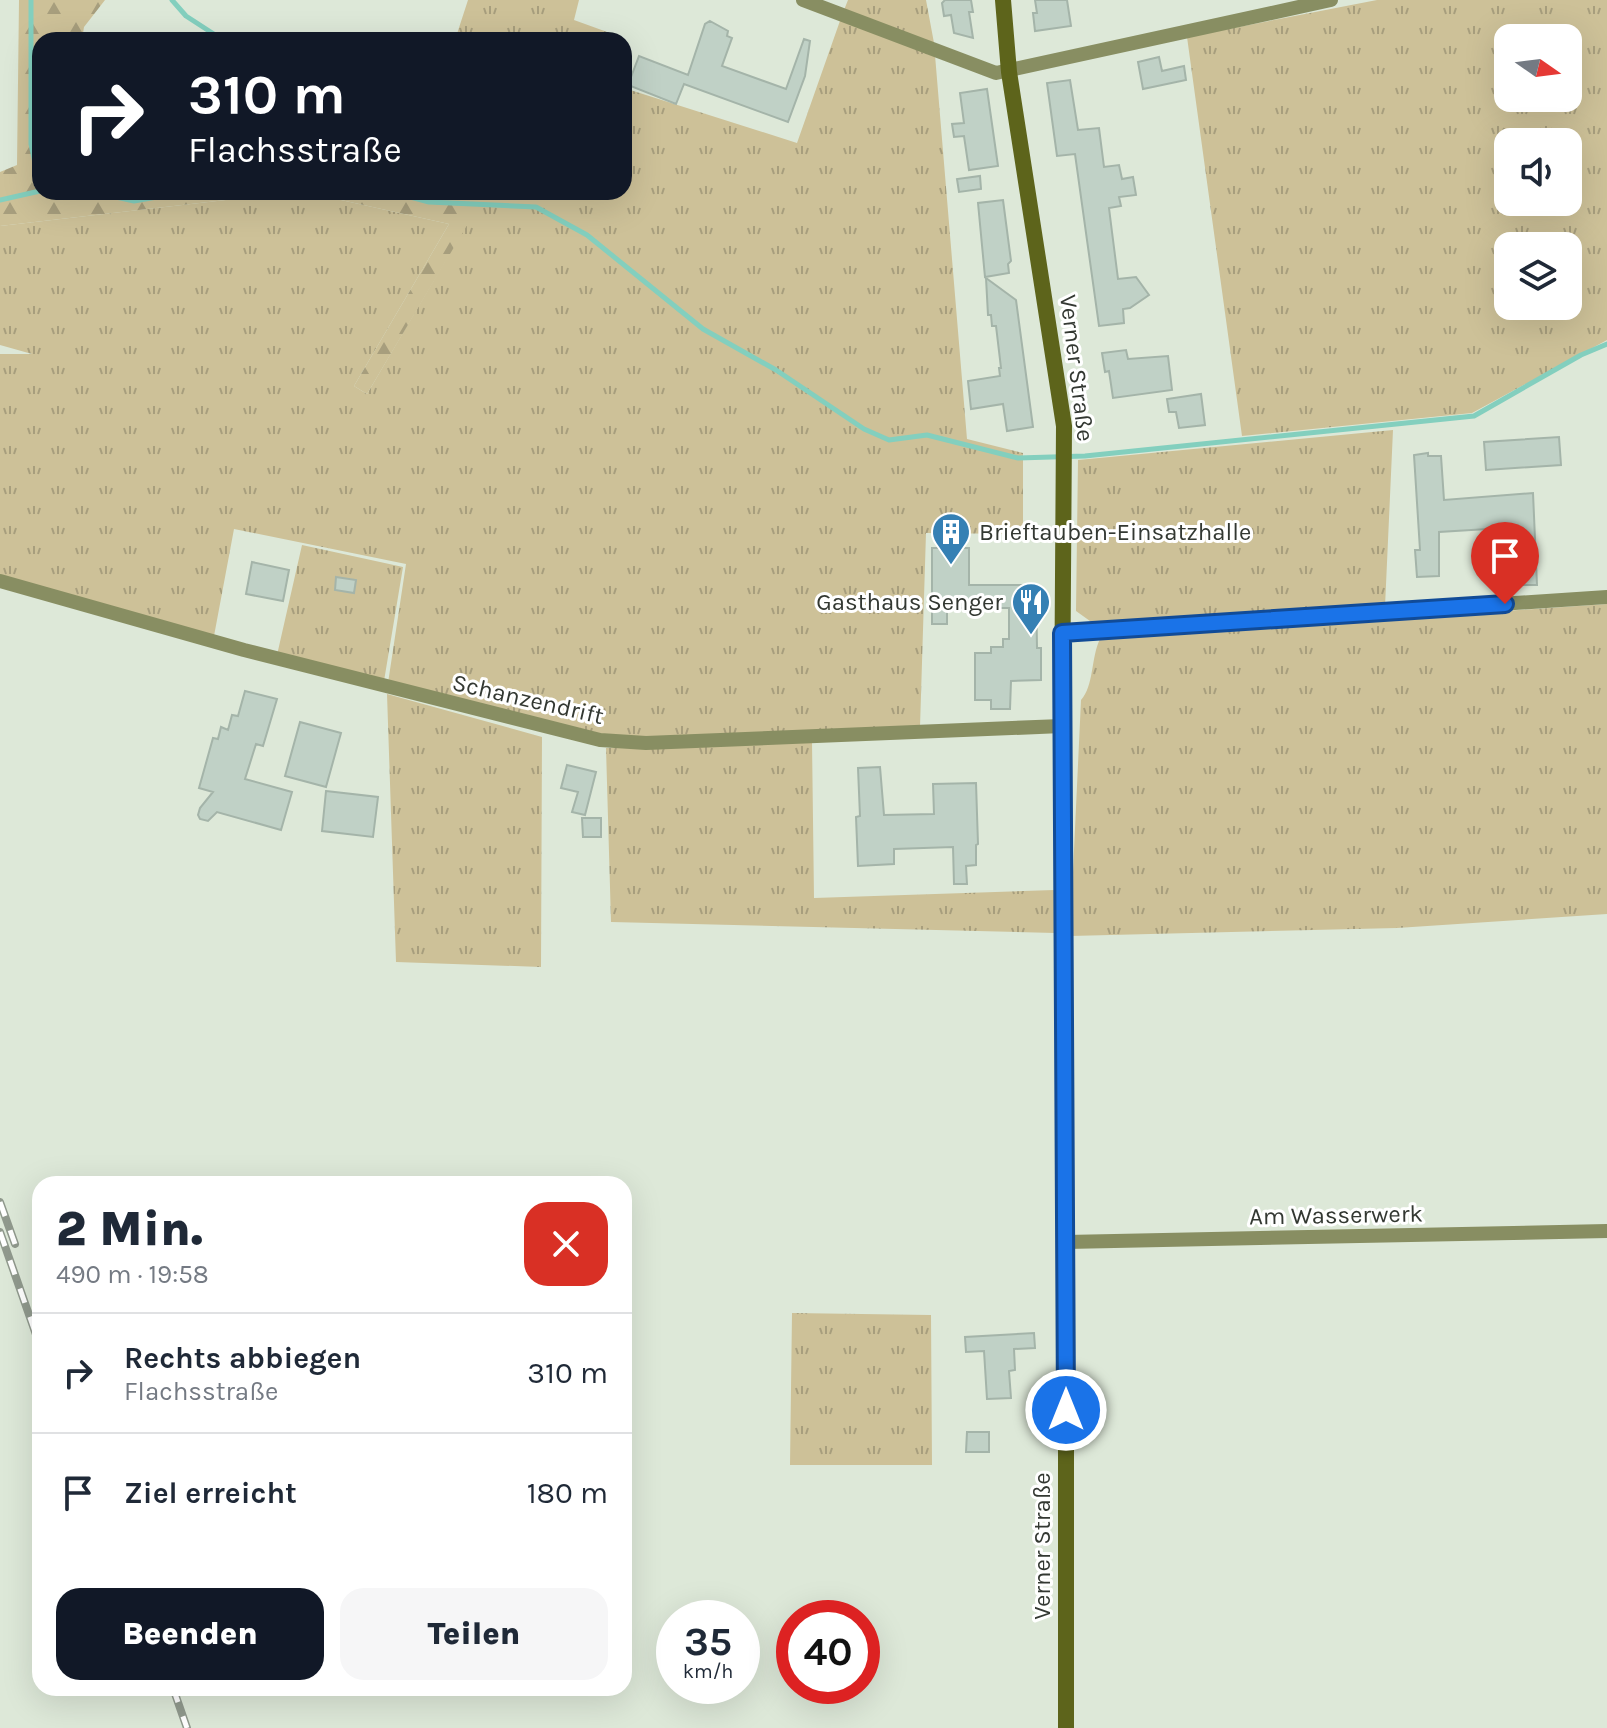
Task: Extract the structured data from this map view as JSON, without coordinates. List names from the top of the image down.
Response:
{
  "streets": {
    "street": ["Verner Straße", "Schanzendrift", "Am Wasserwerk"]
  },
  "crossings": [
    ["Verner Straße", "Schanzendrift"],
    ["Verner Straße", "Am Wasserwerk"]
  ],
  "places": {
    "building": ["Brieftauben-Einsatzhalle"],
    "restaurant": ["Gasthaus Senger"]
  },
  "north": "right",
  "page": {
    "turn": ["310 m", "Flachsstraße"],
    "heading": ["2 Min.", "490 m · 19:58"],
    "list": [
      {
        "name": "Rechts abbiegen",
        "note": "Flachsstraße",
        "value": "310 m"
      },
      {
        "name": "Ziel erreicht",
        "value": "180 m"
      }
    ],
    "buttons": ["Beenden", "Teilen"],
    "speed": "35 km/h",
    "limit": "40"
  }
}
